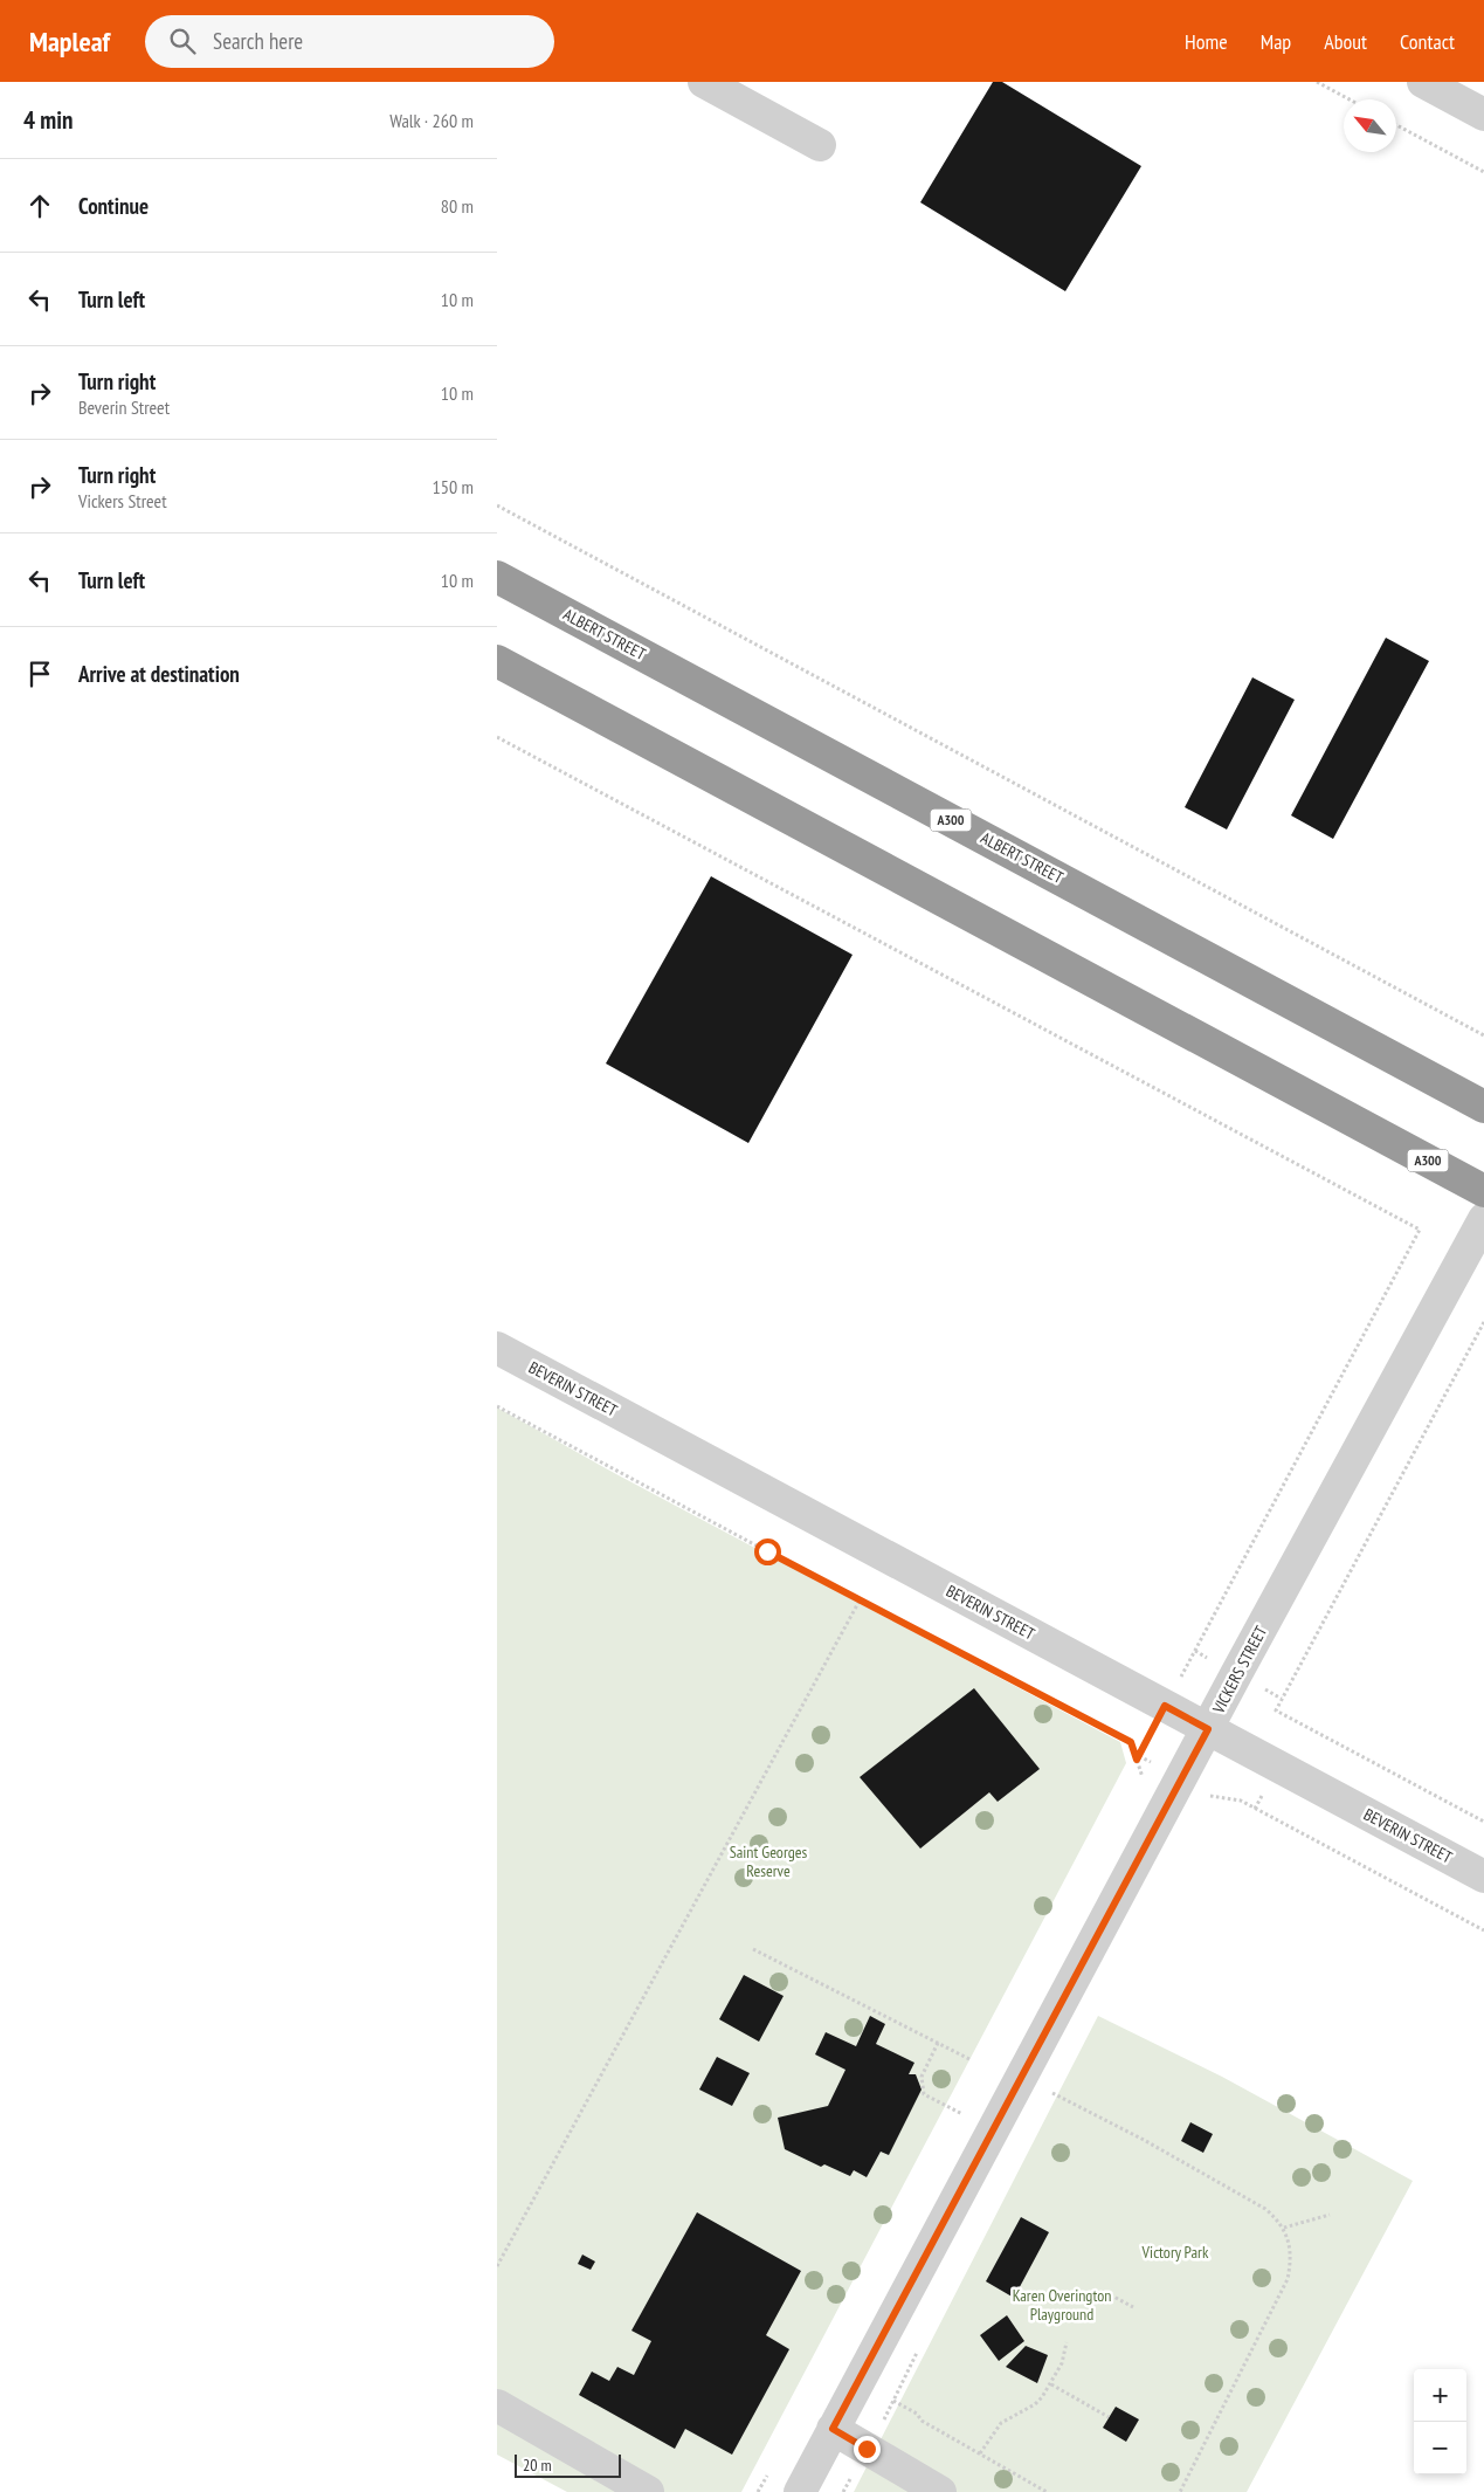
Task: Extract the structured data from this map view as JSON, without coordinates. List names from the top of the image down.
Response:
{
  "streets": {
    "highway": ["ALBERT STREET", "A300"],
    "street": ["BEVERIN STREET", "VICKERS STREET"]
  },
  "crossings": [
    ["BEVERIN STREET", "VICKERS STREET"]
  ],
  "parks": ["Saint Georges Reserve", "Victory Park", "Karen Overington Playground"],
  "scale_bar": "20 m",
  "north": "top left",
  "page": {
    "header": "Mapleaf",
    "search": "Search here",
    "nav": [
      "Home",
      "Map",
      "About",
      "Contact"
    ],
    "heading": ["4 min", "Walk · 260 m"],
    "list": [
      ["Continue", "80 m"],
      ["Turn left", "10 m"],
      ["Turn right", "Beverin Street", "10 m"],
      ["Turn right", "Vickers Street", "150 m"],
      ["Turn left", "10 m"],
      "Arrive at destination"
    ],
    "map_buttons": ["+", "−"],
    "scale": "20 m"
  }
}
